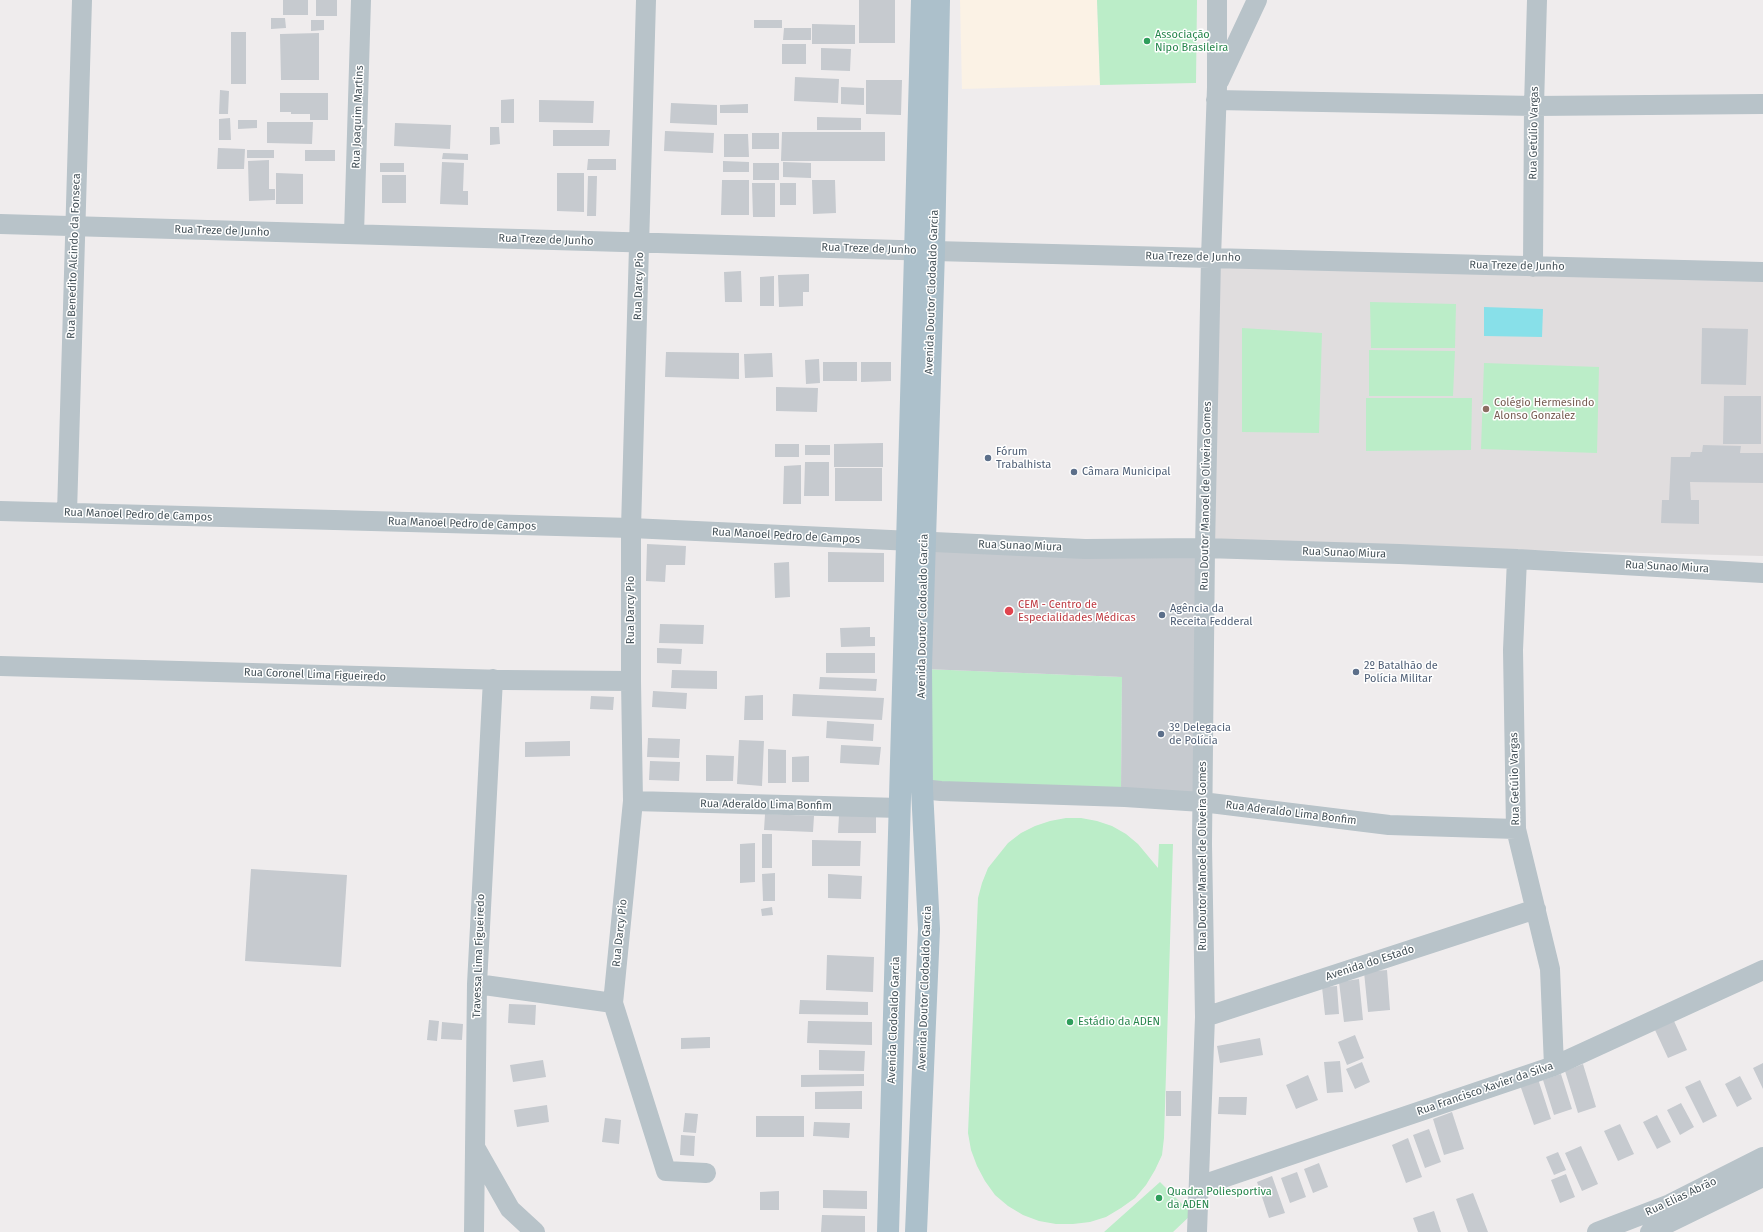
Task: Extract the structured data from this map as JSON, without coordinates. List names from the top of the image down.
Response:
{
  "streets": {
    "main road": ["Avenida Doutor Clodoaldo Garcia", "Avenida Clodoaldo Garcia"],
    "street": [
      "Rua Joaquim Martins",
      "Rua Getúlio Vargas",
      "Rua Treze de Junho",
      "Rua Benedito Alcindo da Fonseca",
      "Rua Darcy Pio",
      "Rua Doutor Manoel de Oliveira Gomes",
      "Rua Manoel Pedro de Campos",
      "Rua Sunao Miura",
      "Rua Coronel Lima Figueiredo",
      "Rua Aderaldo Lima Bonfim",
      "Travessa Lima Figueiredo",
      "Avenida do Estado",
      "Rua Francisco Xavier da Silva",
      "Rua Elias Abrão"
    ]
  },
  "crossings": [
    ["Rua Joaquim Martins", "Rua Treze de Junho"],
    ["Rua Getúlio Vargas", "Rua Treze de Junho"],
    ["Rua Getúlio Vargas", "Rua Sunao Miura"],
    ["Rua Getúlio Vargas", "Rua Aderaldo Lima Bonfim"],
    ["Rua Getúlio Vargas", "Avenida do Estado"],
    ["Rua Getúlio Vargas", "Rua Francisco Xavier da Silva"],
    ["Rua Treze de Junho", "Rua Benedito Alcindo da Fonseca"],
    ["Rua Treze de Junho", "Rua Darcy Pio"],
    ["Rua Treze de Junho", "Avenida Doutor Clodoaldo Garcia"],
    ["Rua Treze de Junho", "Rua Doutor Manoel de Oliveira Gomes"],
    ["Rua Benedito Alcindo da Fonseca", "Rua Manoel Pedro de Campos"],
    ["Rua Darcy Pio", "Rua Manoel Pedro de Campos"],
    ["Rua Darcy Pio", "Rua Coronel Lima Figueiredo"],
    ["Rua Darcy Pio", "Rua Aderaldo Lima Bonfim"],
    ["Avenida Doutor Clodoaldo Garcia", "Rua Manoel Pedro de Campos"],
    ["Avenida Doutor Clodoaldo Garcia", "Rua Sunao Miura"],
    ["Avenida Doutor Clodoaldo Garcia", "Rua Aderaldo Lima Bonfim"],
    ["Avenida Doutor Clodoaldo Garcia", "Avenida Clodoaldo Garcia"],
    ["Rua Doutor Manoel de Oliveira Gomes", "Rua Sunao Miura"],
    ["Rua Doutor Manoel de Oliveira Gomes", "Rua Aderaldo Lima Bonfim"],
    ["Rua Doutor Manoel de Oliveira Gomes", "Avenida do Estado"],
    ["Rua Doutor Manoel de Oliveira Gomes", "Rua Francisco Xavier da Silva"],
    ["Rua Manoel Pedro de Campos", "Rua Sunao Miura"],
    ["Rua Coronel Lima Figueiredo", "Travessa Lima Figueiredo"],
    ["Rua Aderaldo Lima Bonfim", "Avenida Clodoaldo Garcia"]
  ],
  "places": [
    "Associação Nipo Brasileira",
    "Colégio Hermesindo Alonso Gonzalez",
    "Fórum Trabalhista",
    "Câmara Municipal",
    "CEM - Centro de Especialidades Médicas",
    "Agência da Receita Fedderal",
    "2º Batalhão de Polícia Militar",
    "3º Delegacia de Polícia",
    "Estádio da ADEN",
    "Quadra Poliesportiva da ADEN"
  ]
}
